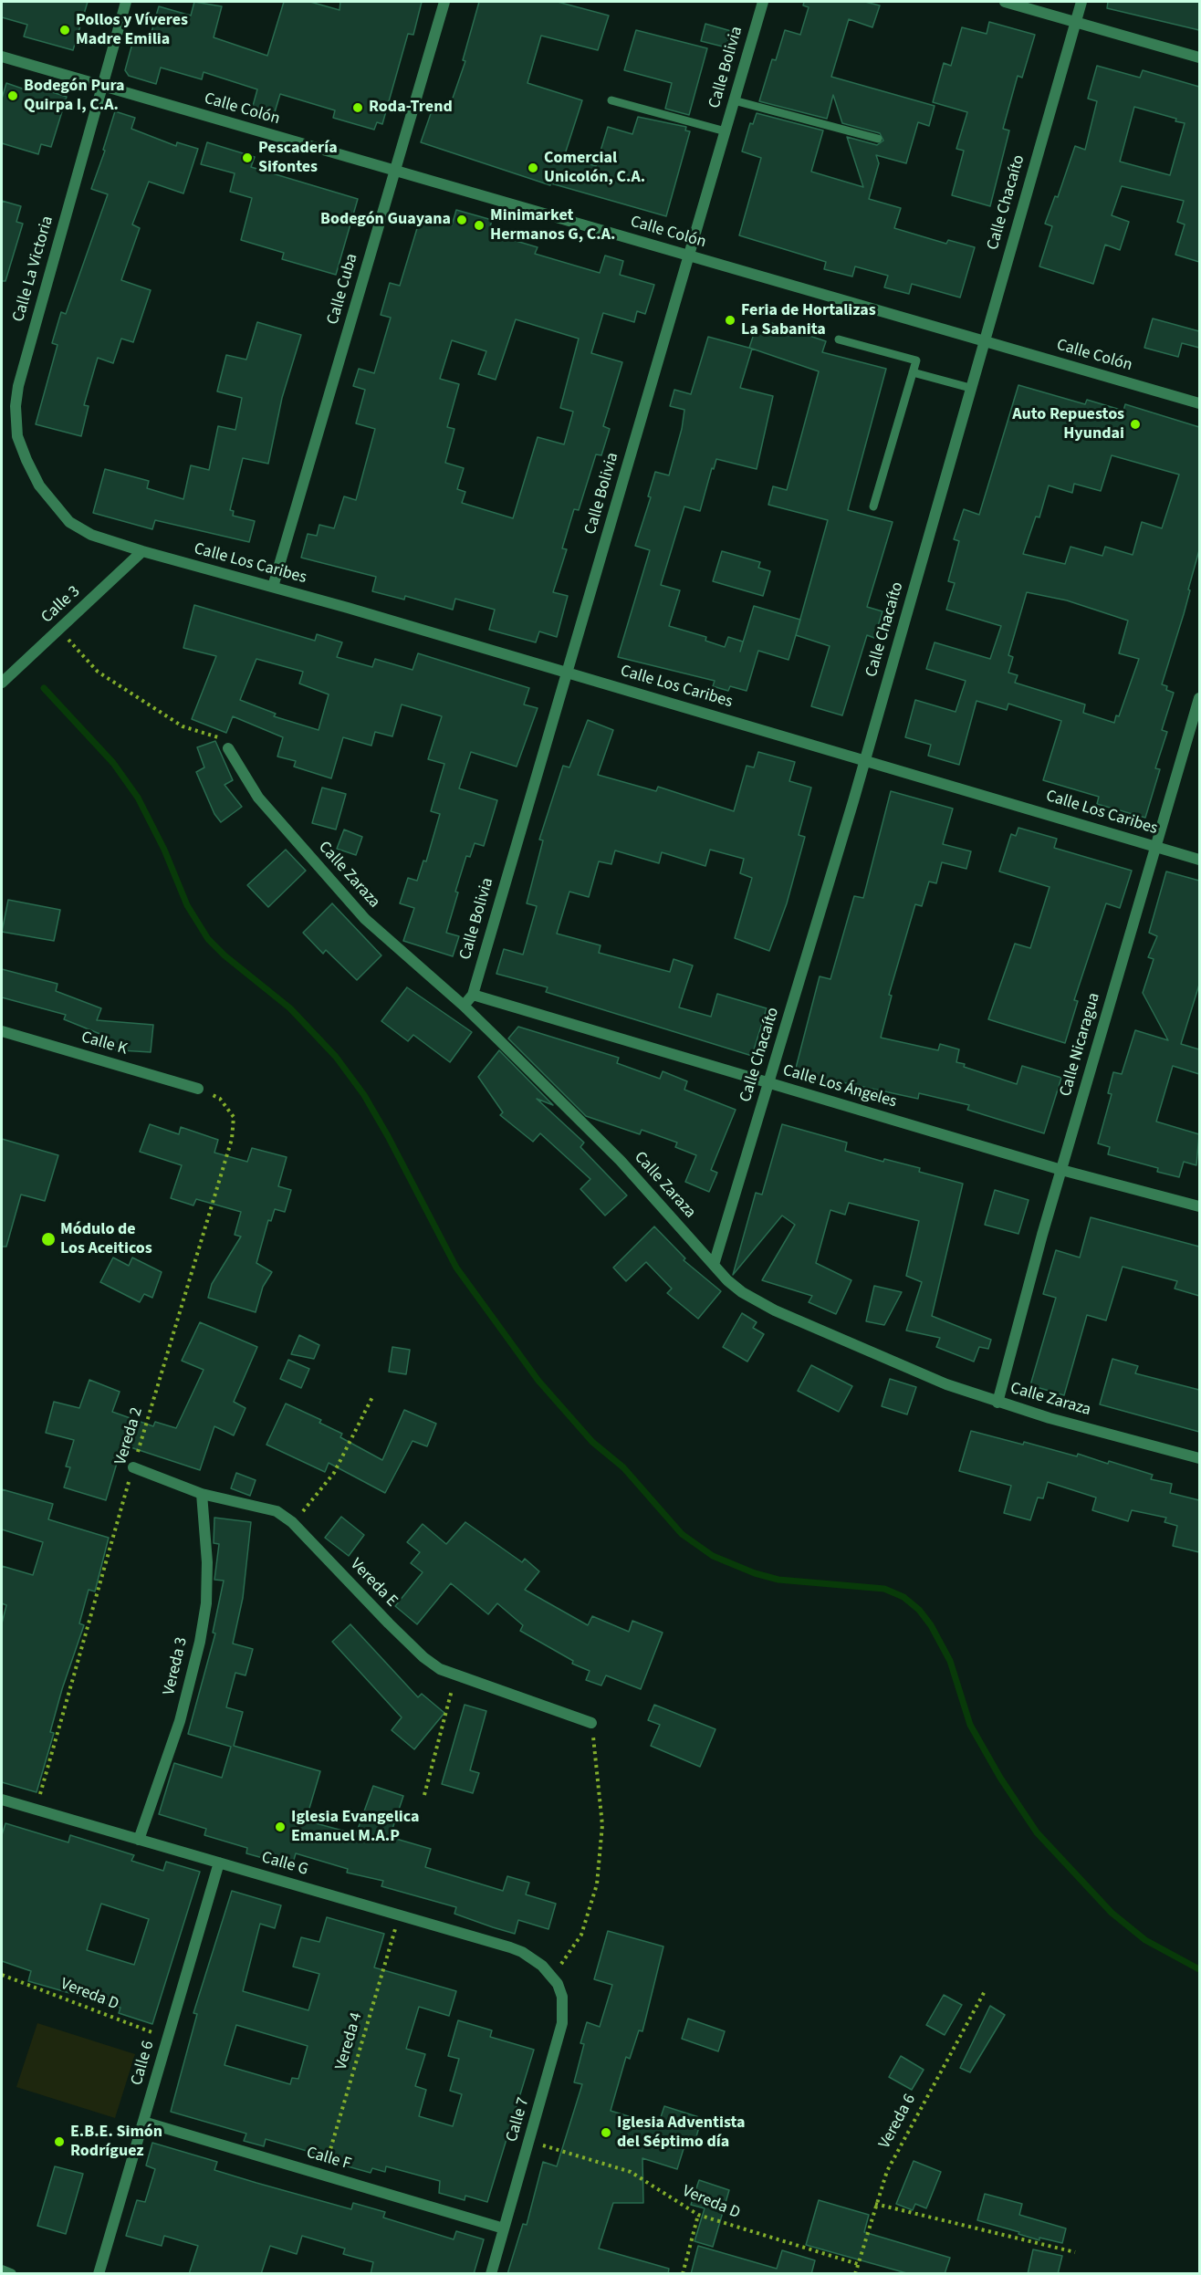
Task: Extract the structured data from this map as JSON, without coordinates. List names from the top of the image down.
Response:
{
  "streets": {
    "street": [
      "Calle Bolivia",
      "Calle Colón",
      "Calle Chacaíto",
      "Calle La Victoria",
      "Calle Cuba",
      "Calle Los Caribes",
      "Calle 3",
      "Calle Zaraza",
      "Calle K",
      "Calle Nicaragua",
      "Calle Los Ángeles",
      "Vereda E",
      "Vereda 3",
      "Calle G",
      "Calle 6",
      "Calle 7",
      "Calle F"
    ],
    "path": [
      "Vereda 2",
      "Vereda D",
      "Vereda 4",
      "Vereda 6"
    ]
  },
  "crossings": [
    ["Calle Bolivia", "Calle Colón"],
    ["Calle Bolivia", "Calle Los Caribes"],
    ["Calle Bolivia", "Calle Los Ángeles"],
    ["Calle Colón", "Calle Chacaíto"],
    ["Calle Colón", "Calle La Victoria"],
    ["Calle Colón", "Calle Cuba"],
    ["Calle Chacaíto", "Calle Los Caribes"],
    ["Calle Chacaíto", "Calle Zaraza"],
    ["Calle Chacaíto", "Calle Los Ángeles"],
    ["Calle La Victoria", "Calle Los Caribes"],
    ["Calle La Victoria", "Calle 3"],
    ["Calle Cuba", "Calle Los Caribes"],
    ["Calle Los Caribes", "Calle 3"],
    ["Calle Los Caribes", "Calle Nicaragua"],
    ["Calle Zaraza", "Calle Nicaragua"],
    ["Calle K", "Vereda 2"],
    ["Calle Nicaragua", "Calle Los Ángeles"],
    ["Vereda 2", "Vereda E"],
    ["Vereda 2", "Calle G"],
    ["Vereda E", "Vereda 3"],
    ["Vereda 3", "Calle G"],
    ["Calle G", "Vereda 4"],
    ["Calle G", "Calle 6"],
    ["Calle G", "Calle 7"],
    ["Vereda D", "Calle 6"],
    ["Vereda D", "Calle 7"],
    ["Vereda D", "Vereda 6"],
    ["Vereda 4", "Calle F"],
    ["Calle 6", "Calle F"],
    ["Calle 7", "Calle F"]
  ],
  "places": [
    "Pollos y Víveres Madre Emilia",
    "Bodegón Pura Quirpa I, C.A.",
    "Roda-Trend",
    "Pescadería Sifontes",
    "Comercial Unicolón, C.A.",
    "Bodegón Guayana",
    "Minimarket Hermanos G, C.A.",
    "Feria de Hortalizas La Sabanita",
    "Auto Repuestos Hyundai",
    "Módulo de Los Aceiticos",
    "Iglesia Evangelica Emanuel M.A.P",
    "Iglesia Adventista del Séptimo día",
    "E.B.E. Simón Rodríguez"
  ]
}
